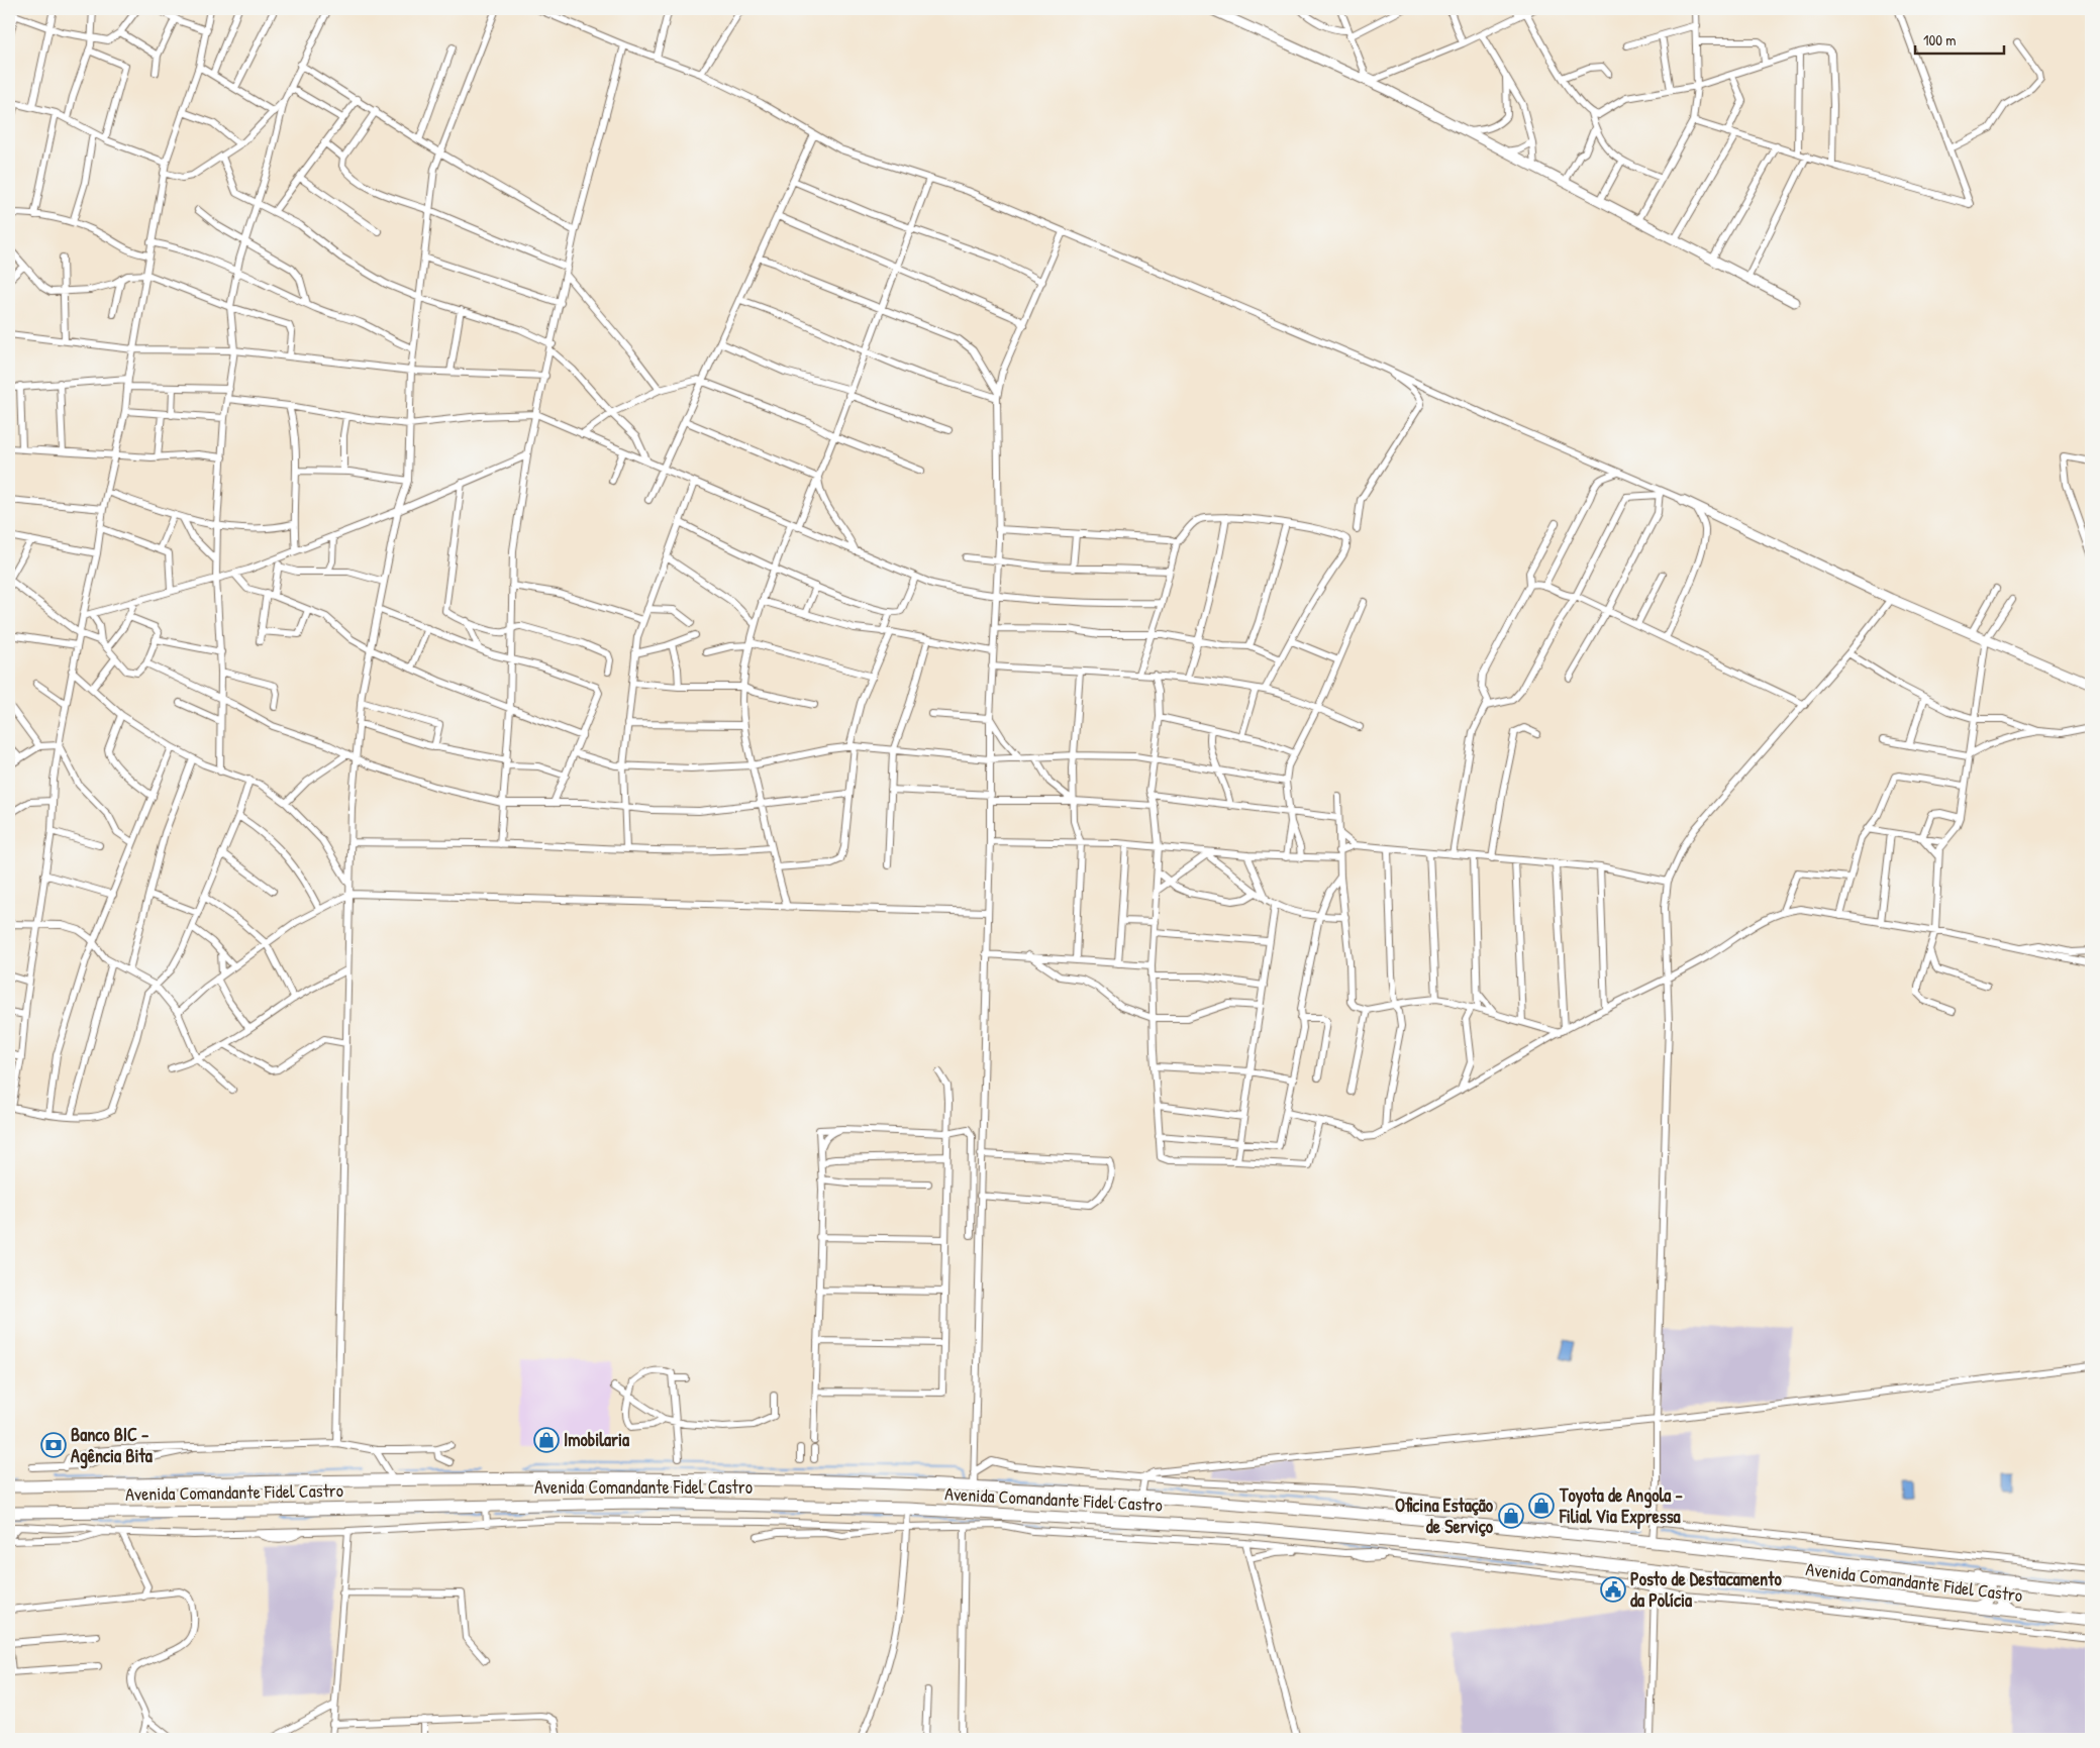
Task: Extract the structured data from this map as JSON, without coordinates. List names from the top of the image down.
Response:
{
  "streets": {
    "highway": ["Avenida Comandante Fidel Castro"]
  },
  "places": {
    "shop": ["Imobilaria", "Toyota de Angola - Filial Via Expressa", "Oficina Estação de Serviço"],
    "bank": ["Banco BIC - Agência Bita"],
    "public building": ["Posto de Destacamento da Polícia"]
  },
  "scale_bar": "100 m"
}
